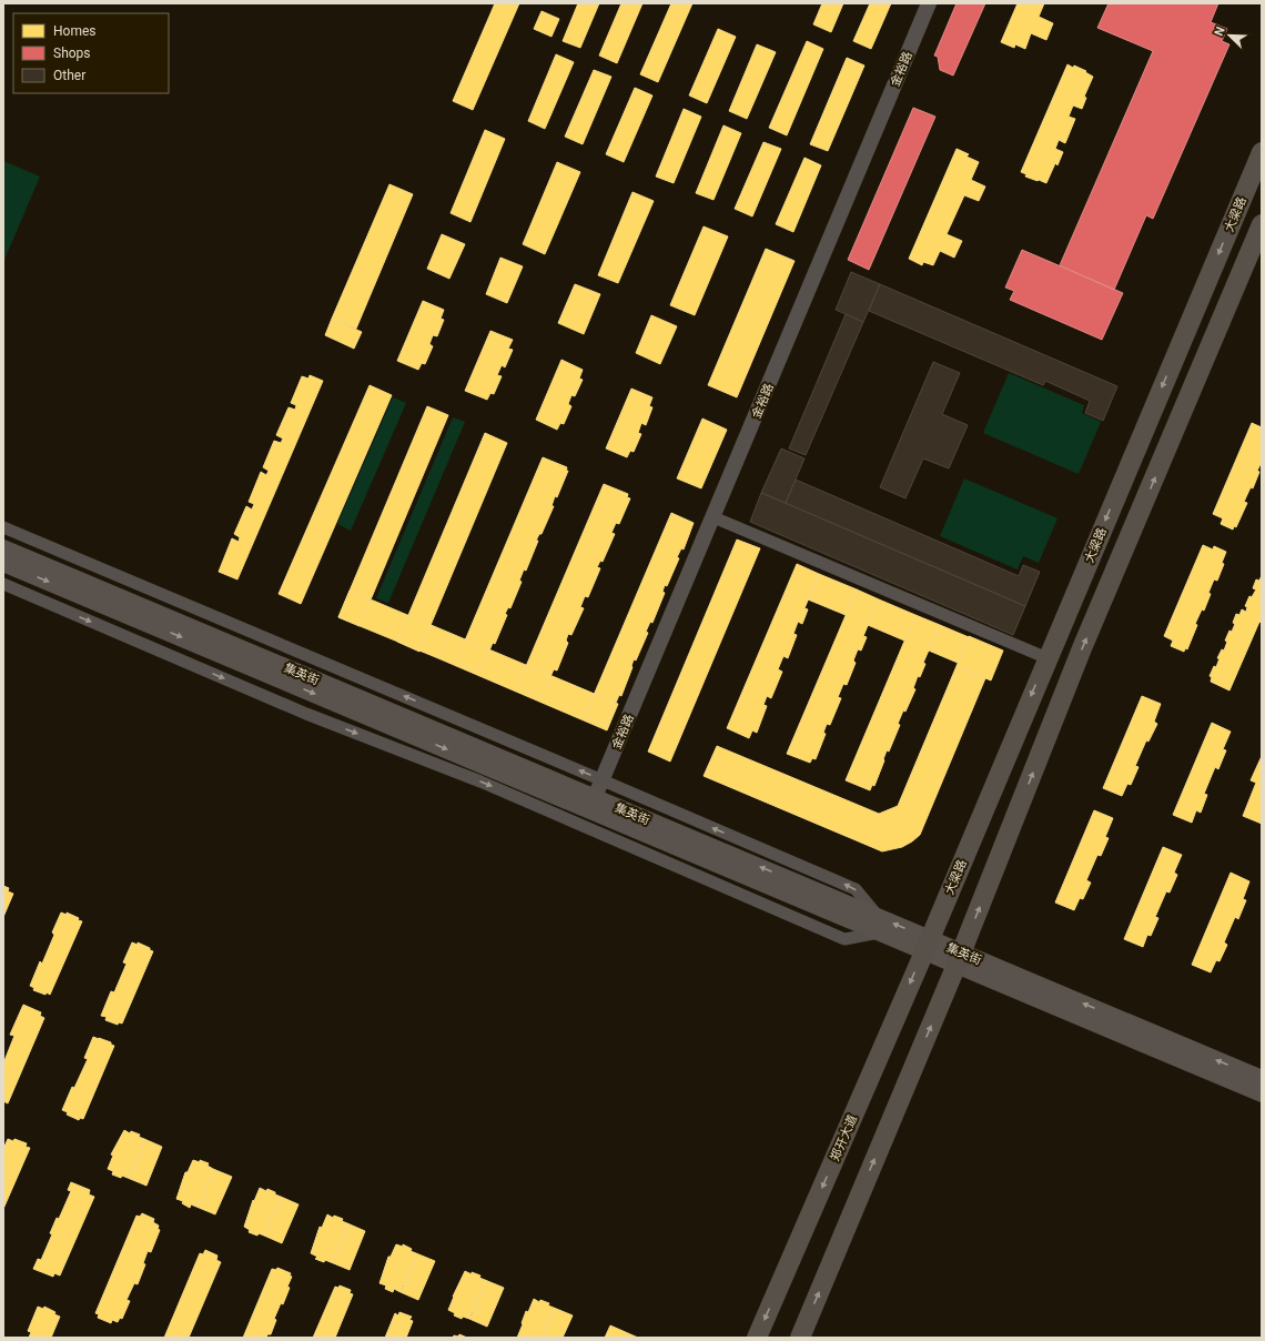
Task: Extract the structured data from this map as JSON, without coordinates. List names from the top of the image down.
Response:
{
  "streets": {
    "main road": ["大梁路", "集英街", "郑开大道"],
    "street": ["金裕路"]
  },
  "crossings": [
    ["金裕路", "集英街"],
    ["大梁路", "集英街"],
    ["大梁路", "郑开大道"],
    ["集英街", "郑开大道"]
  ],
  "legend": ["Homes", "Shops", "Other"],
  "north": "top left"
}
